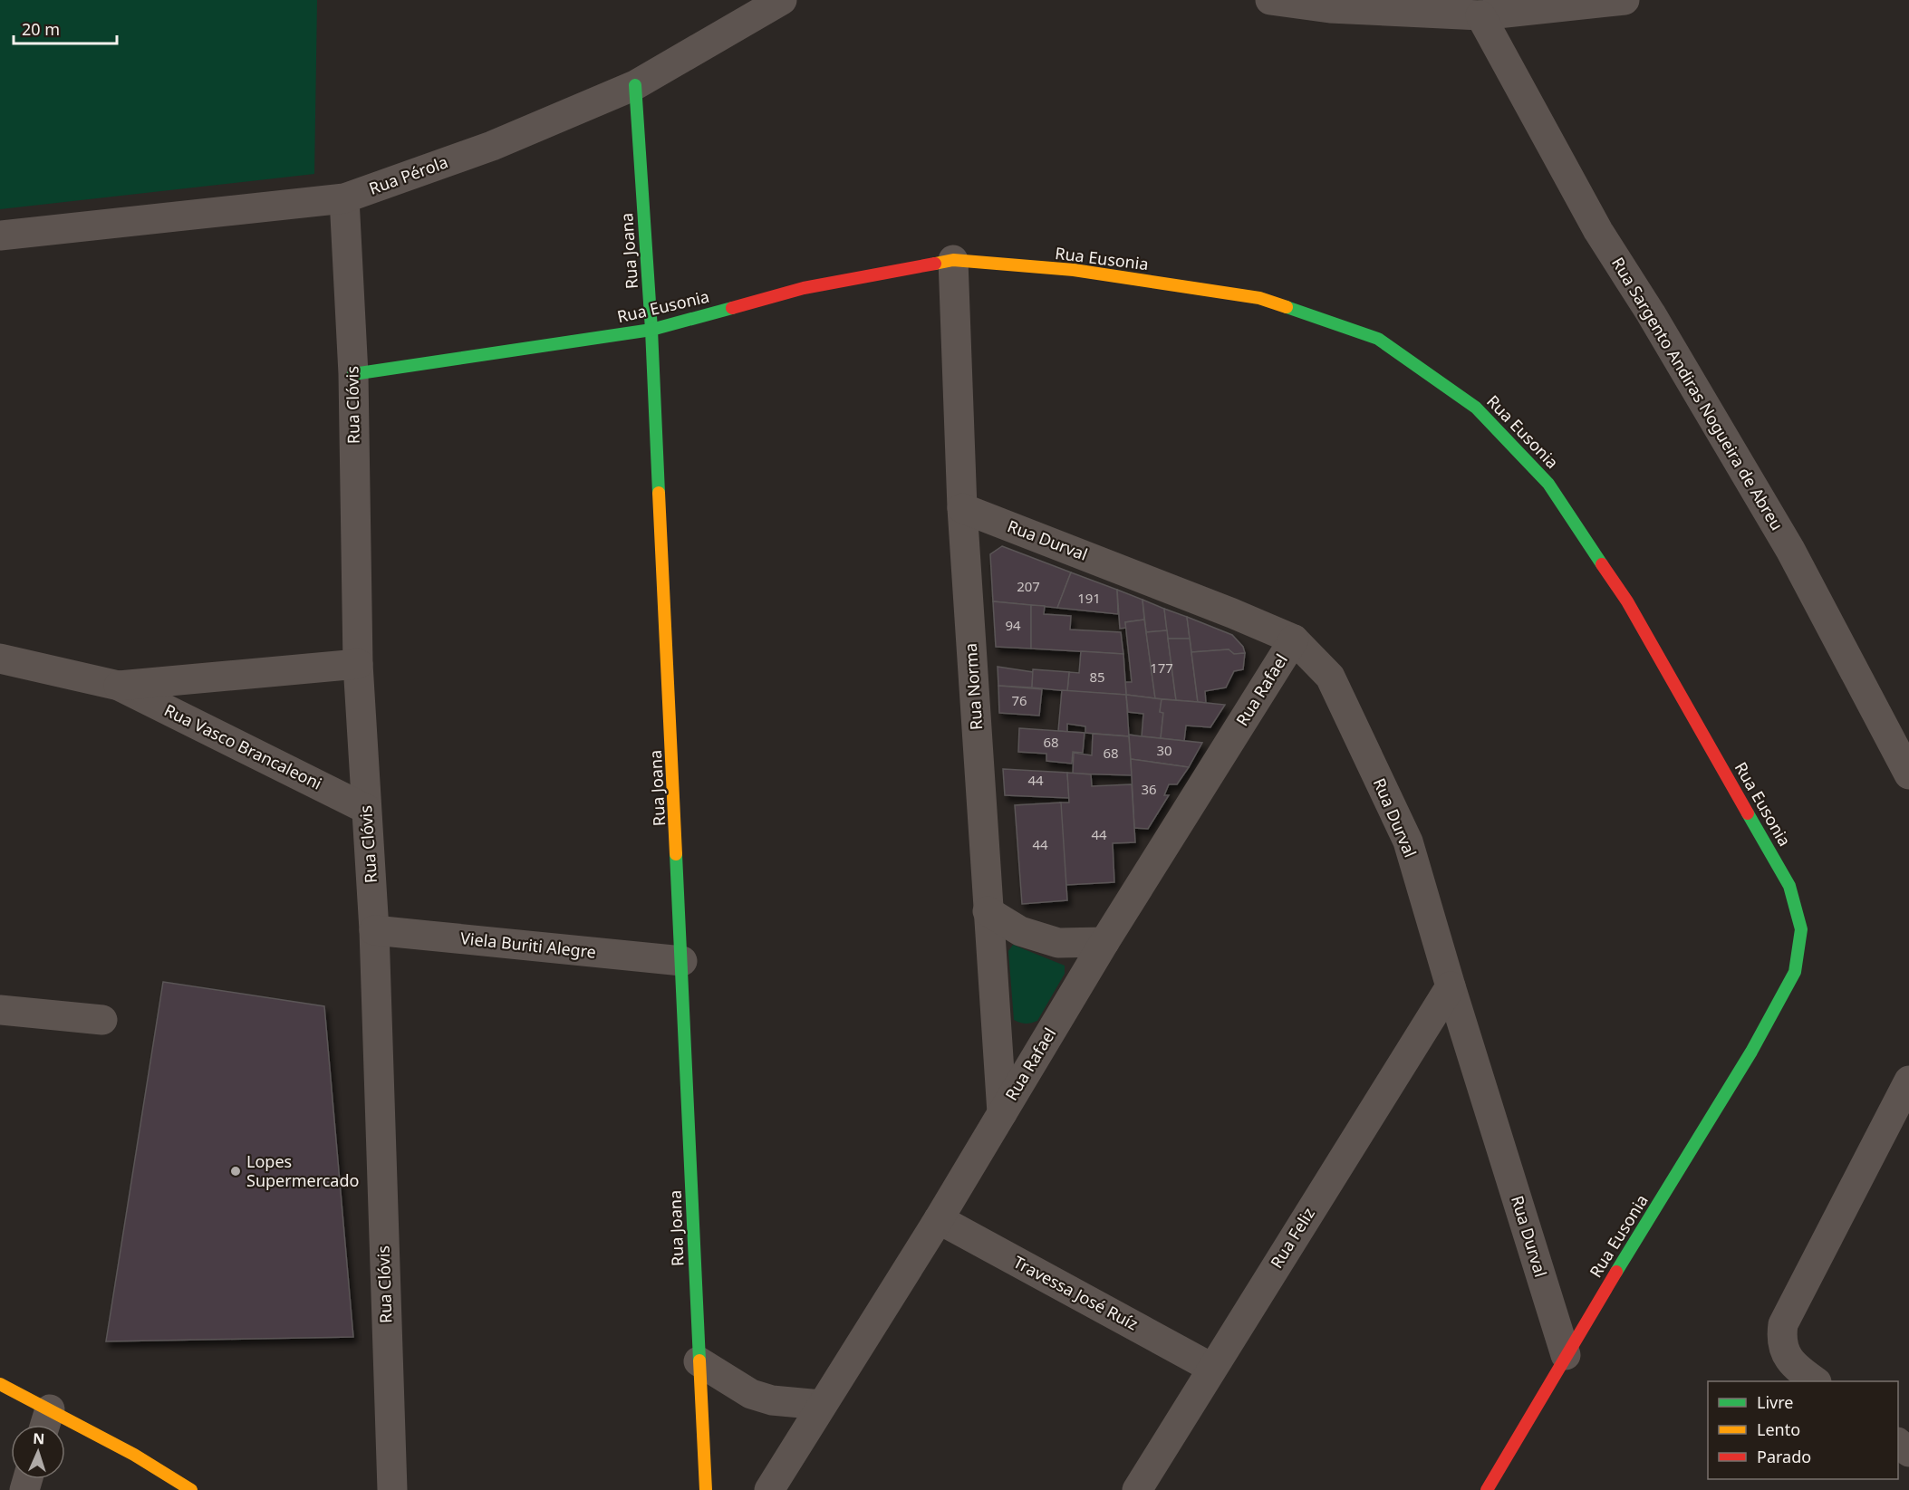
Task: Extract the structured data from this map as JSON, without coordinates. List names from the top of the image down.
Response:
{
  "streets": {
    "street": [
      "Rua Pérola",
      "Rua Joana",
      "Rua Eusonia",
      "Rua Sargento Andiras Nogueira de Abreu",
      "Rua Clóvis",
      "Rua Durval",
      "Rua Norma",
      "Rua Rafael",
      "Rua Vasco Brancaleoni",
      "Viela Buriti Alegre",
      "Rua Feliz",
      "Travessa José Ruíz"
    ]
  },
  "crossings": [
    ["Rua Pérola", "Rua Joana"],
    ["Rua Pérola", "Rua Clóvis"],
    ["Rua Joana", "Rua Eusonia"],
    ["Rua Joana", "Viela Buriti Alegre"],
    ["Rua Eusonia", "Rua Clóvis"],
    ["Rua Eusonia", "Rua Durval"],
    ["Rua Eusonia", "Rua Norma"],
    ["Rua Clóvis", "Rua Vasco Brancaleoni"],
    ["Rua Clóvis", "Viela Buriti Alegre"],
    ["Rua Durval", "Rua Norma"],
    ["Rua Durval", "Rua Rafael"],
    ["Rua Durval", "Rua Feliz"],
    ["Rua Norma", "Rua Rafael"],
    ["Rua Rafael", "Travessa José Ruíz"],
    ["Rua Feliz", "Travessa José Ruíz"]
  ],
  "places": ["Lopes Supermercado"],
  "house_numbers": [
    "207",
    "191",
    "94",
    "177",
    "85",
    "76",
    "68",
    "30",
    "68",
    "44",
    "36",
    "44",
    "44"
  ],
  "legend": ["Livre", "Lento", "Parado"],
  "scale_bar": "20 m",
  "north": "top"
}
